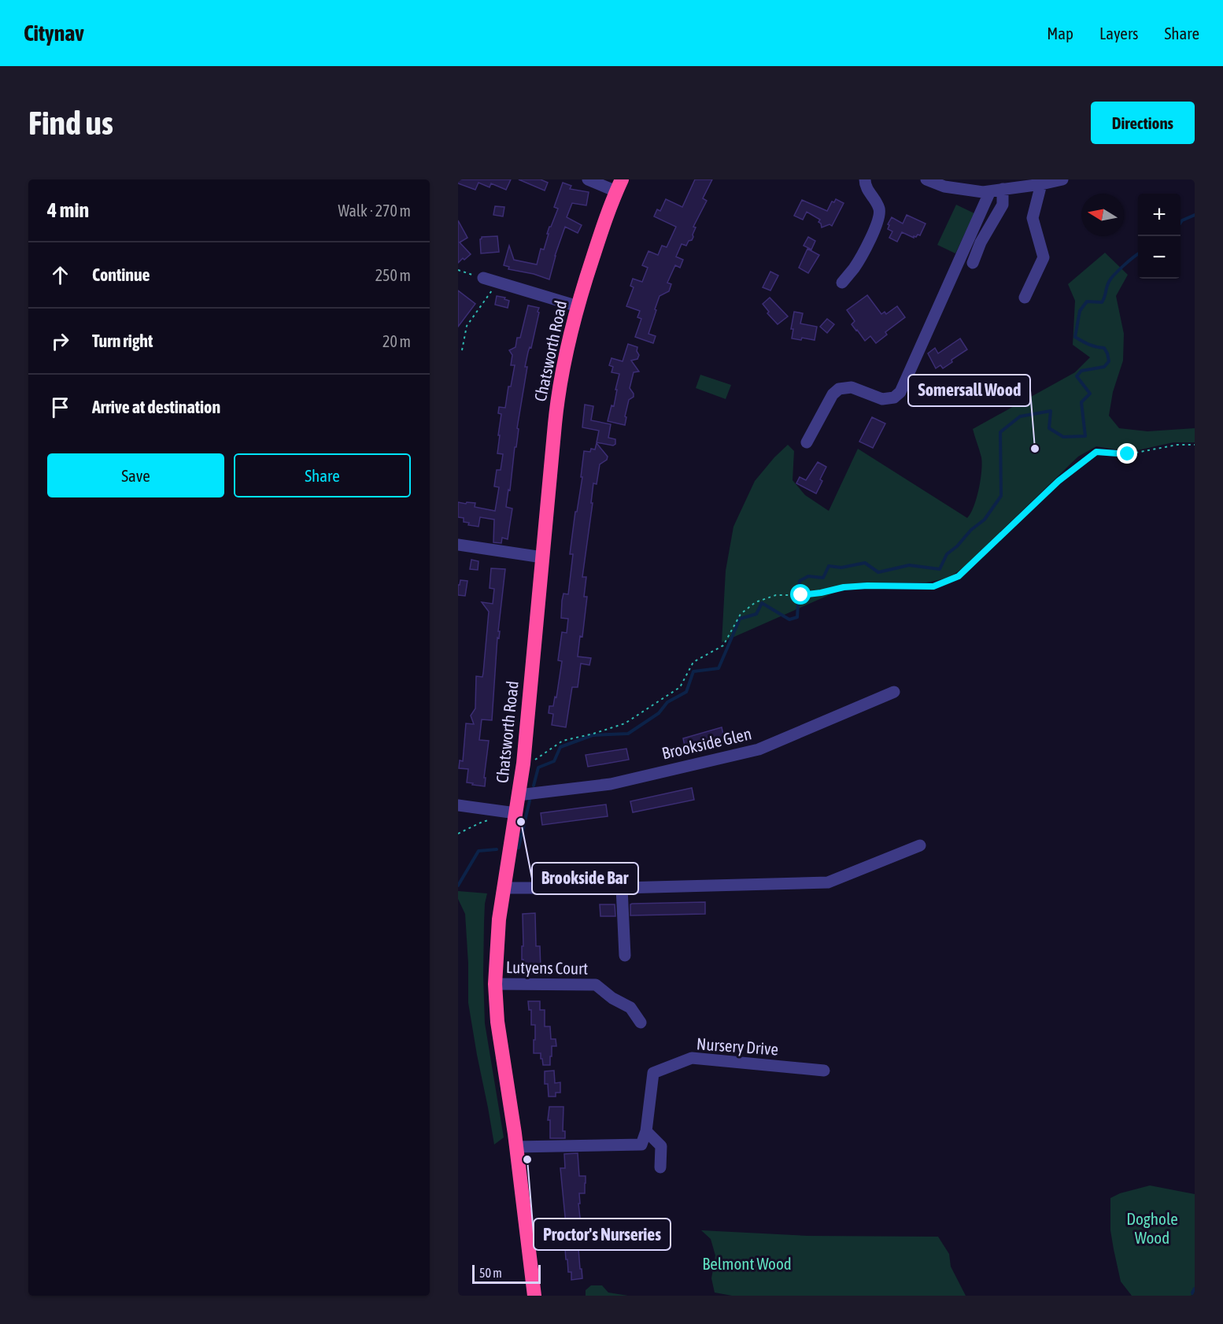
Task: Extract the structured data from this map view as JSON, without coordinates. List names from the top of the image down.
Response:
{
  "streets": {
    "highway": ["Chatsworth Road"],
    "street": ["Brookside Glen", "Lutyens Court", "Nursery Drive"]
  },
  "crossings": [
    ["Chatsworth Road", "Brookside Glen"],
    ["Chatsworth Road", "Lutyens Court"]
  ],
  "parks": ["Doghole Wood", "Belmont Wood"],
  "places": ["Somersall Wood", "Brookside Bar", "Proctor's Nurseries"],
  "scale_bar": "50 m",
  "north": "left",
  "page": {
    "header": "Citynav",
    "nav": ["Map", "Layers", "Share"],
    "buttons": [
      "Directions",
      ["Save", "Share"]
    ],
    "title": "Find us",
    "heading": ["4 min", "Walk · 270 m"],
    "map_buttons": ["+", "−"],
    "list": [
      ["Continue", "250 m"],
      ["Turn right", "20 m"],
      "Arrive at destination"
    ],
    "scale": "50 m"
  }
}
